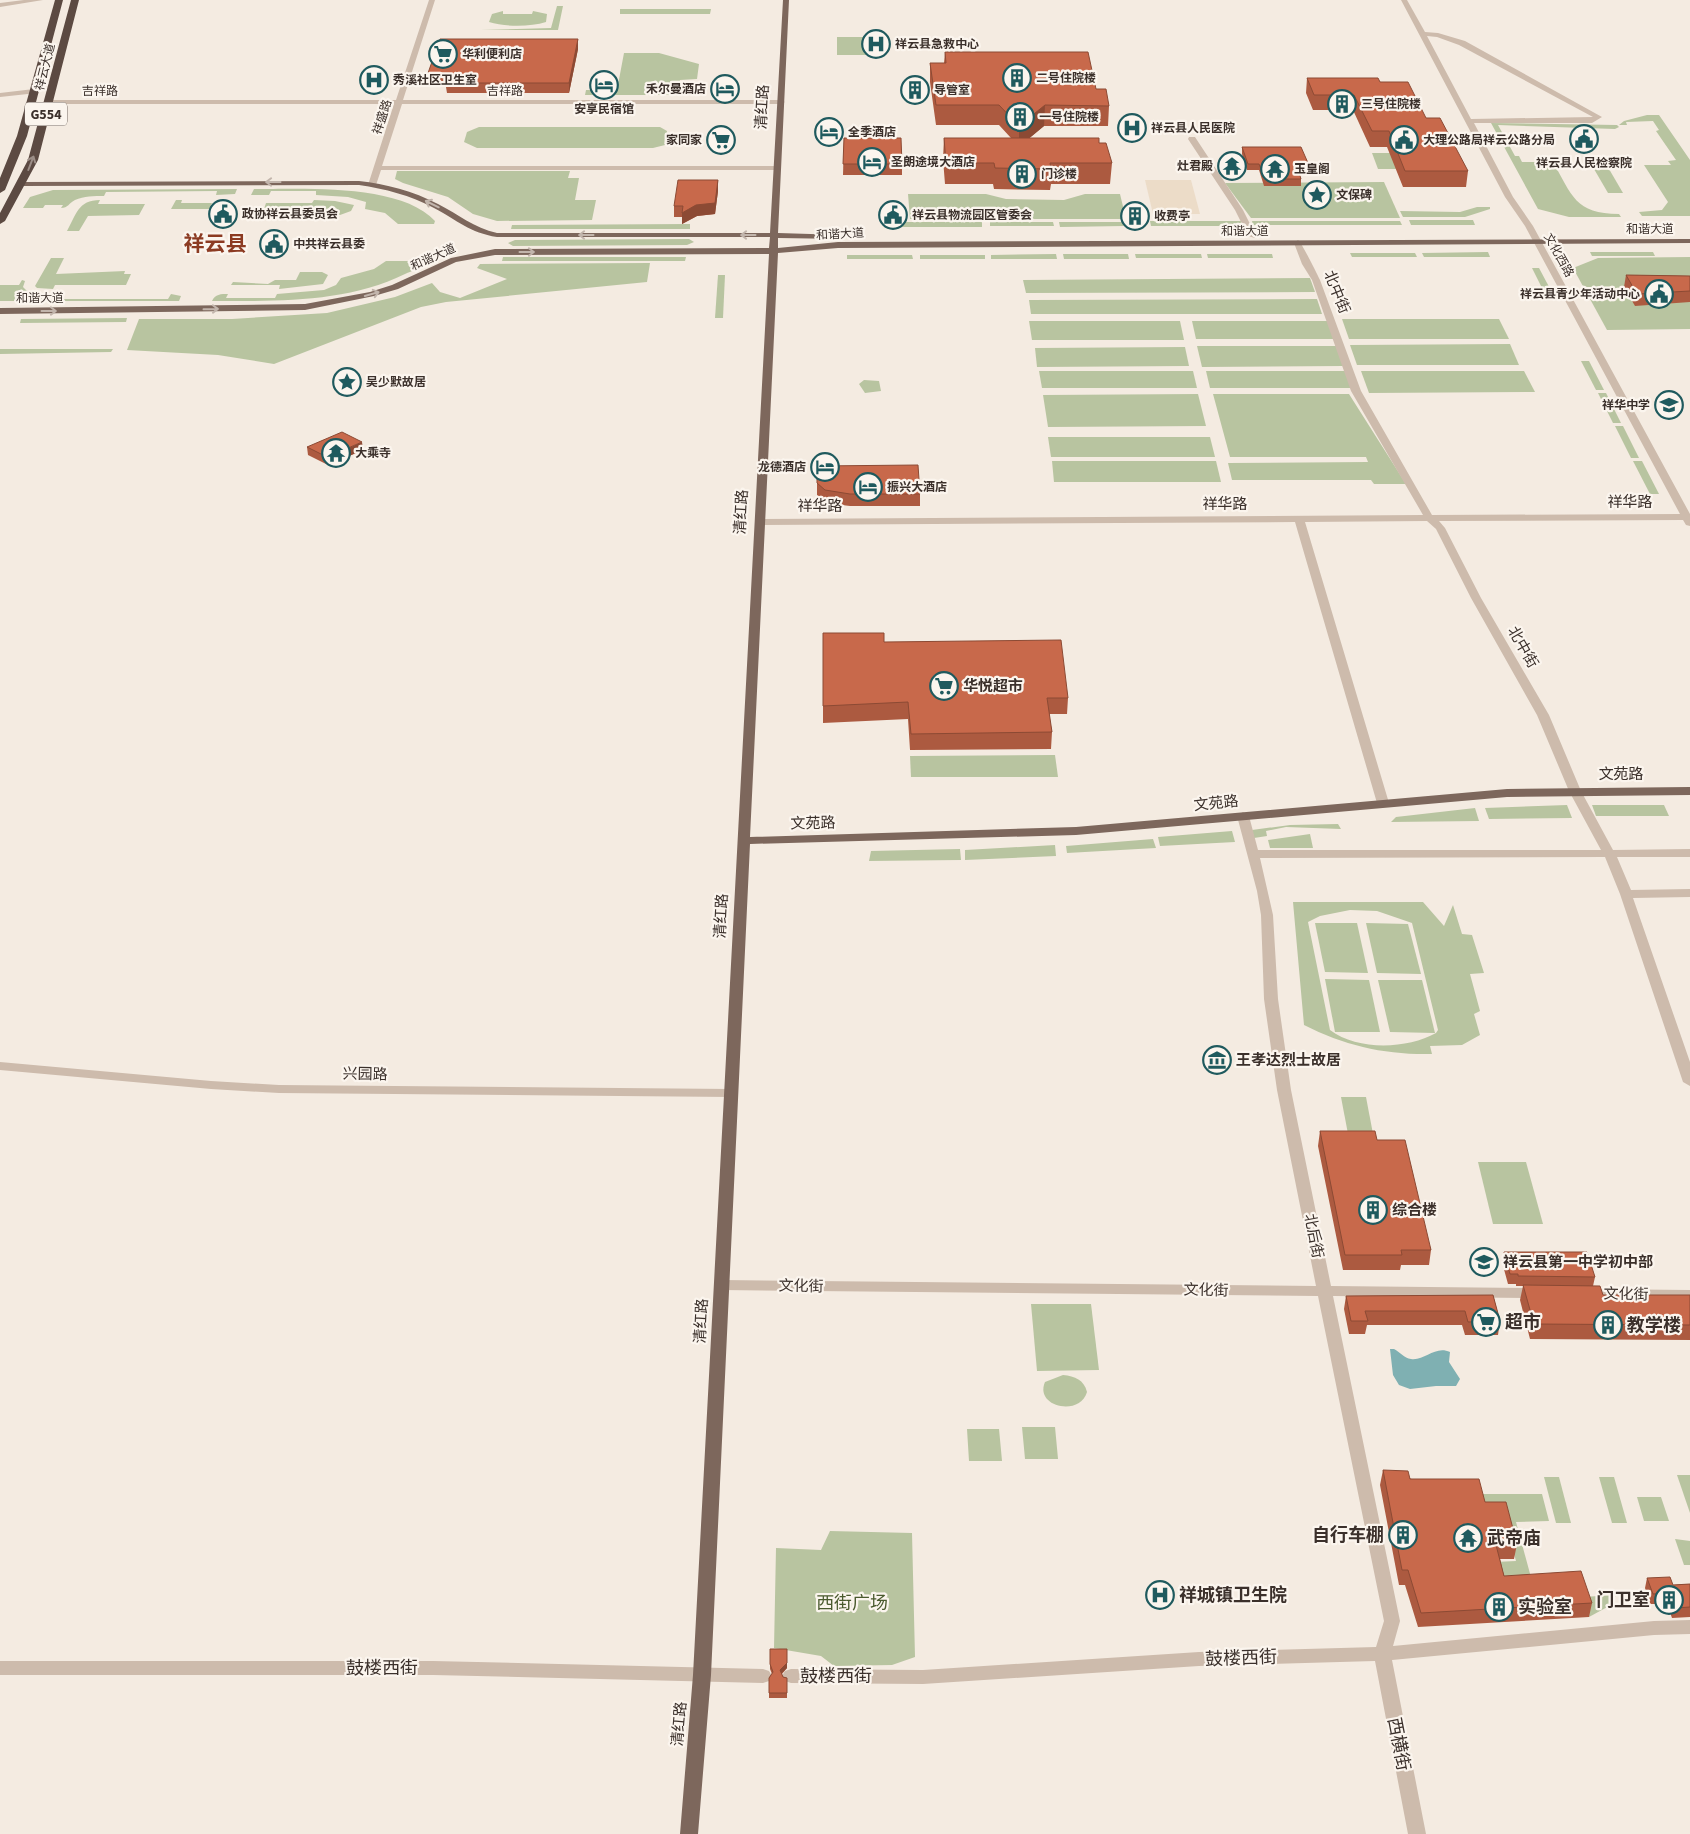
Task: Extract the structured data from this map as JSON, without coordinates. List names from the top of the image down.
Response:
{
  "streets": {
    "highway": ["祥云大道", "G554"],
    "main road": ["清红路", "和谐大道", "文苑路"],
    "street": [
      "吉祥路",
      "祥盛路",
      "文化西路",
      "北中街",
      "祥华路",
      "兴园路",
      "北后街",
      "文化街",
      "鼓楼西街",
      "西横街"
    ]
  },
  "crossings": [
    ["祥云大道", "吉祥路"],
    ["祥云大道", "和谐大道"],
    ["吉祥路", "清红路"],
    ["吉祥路", "祥盛路"],
    ["清红路", "和谐大道"],
    ["清红路", "祥华路"],
    ["清红路", "文苑路"],
    ["清红路", "兴园路"],
    ["清红路", "文化街"],
    ["清红路", "鼓楼西街"],
    ["祥盛路", "和谐大道"],
    ["和谐大道", "文化西路"],
    ["和谐大道", "北中街"],
    ["文化西路", "祥华路"],
    ["北中街", "祥华路"],
    ["北中街", "文苑路"],
    ["文苑路", "北后街"],
    ["北后街", "文化街"],
    ["北后街", "鼓楼西街"],
    ["北后街", "西横街"],
    ["鼓楼西街", "西横街"]
  ],
  "districts": ["祥云县"],
  "parks": ["西街广场"],
  "places": {
    "hospital": [
      "祥云县急救中心",
      "秀溪社区卫生室",
      "祥云县人民医院",
      "祥城镇卫生院"
    ],
    "supermarket": [
      "华利便利店",
      "家同家",
      "华悦超市",
      "超市"
    ],
    "building": [
      "二号住院楼",
      "导管室",
      "三号住院楼",
      "一号住院楼",
      "门诊楼",
      "收费亭",
      "综合楼",
      "教学楼",
      "自行车棚",
      "门卫室",
      "实验室"
    ],
    "hotel": [
      "安享民宿馆",
      "禾尔曼酒店",
      "全季酒店",
      "圣朗途境大酒店",
      "龙德酒店",
      "振兴大酒店"
    ],
    "public building": [
      "祥云县人民检察院",
      "大理公路局祥云公路分局",
      "政协祥云县委员会",
      "祥云县物流园区管委会",
      "中共祥云县委",
      "祥云县青少年活动中心"
    ],
    "temple": [
      "灶君殿",
      "玉皇阁",
      "大乘寺",
      "武帝庙"
    ],
    "place": ["文保碑", "吴少默故居"],
    "school or university": ["祥华中学", "祥云县第一中学初中部"],
    "museum": ["王孝达烈士故居"]
  }
}
